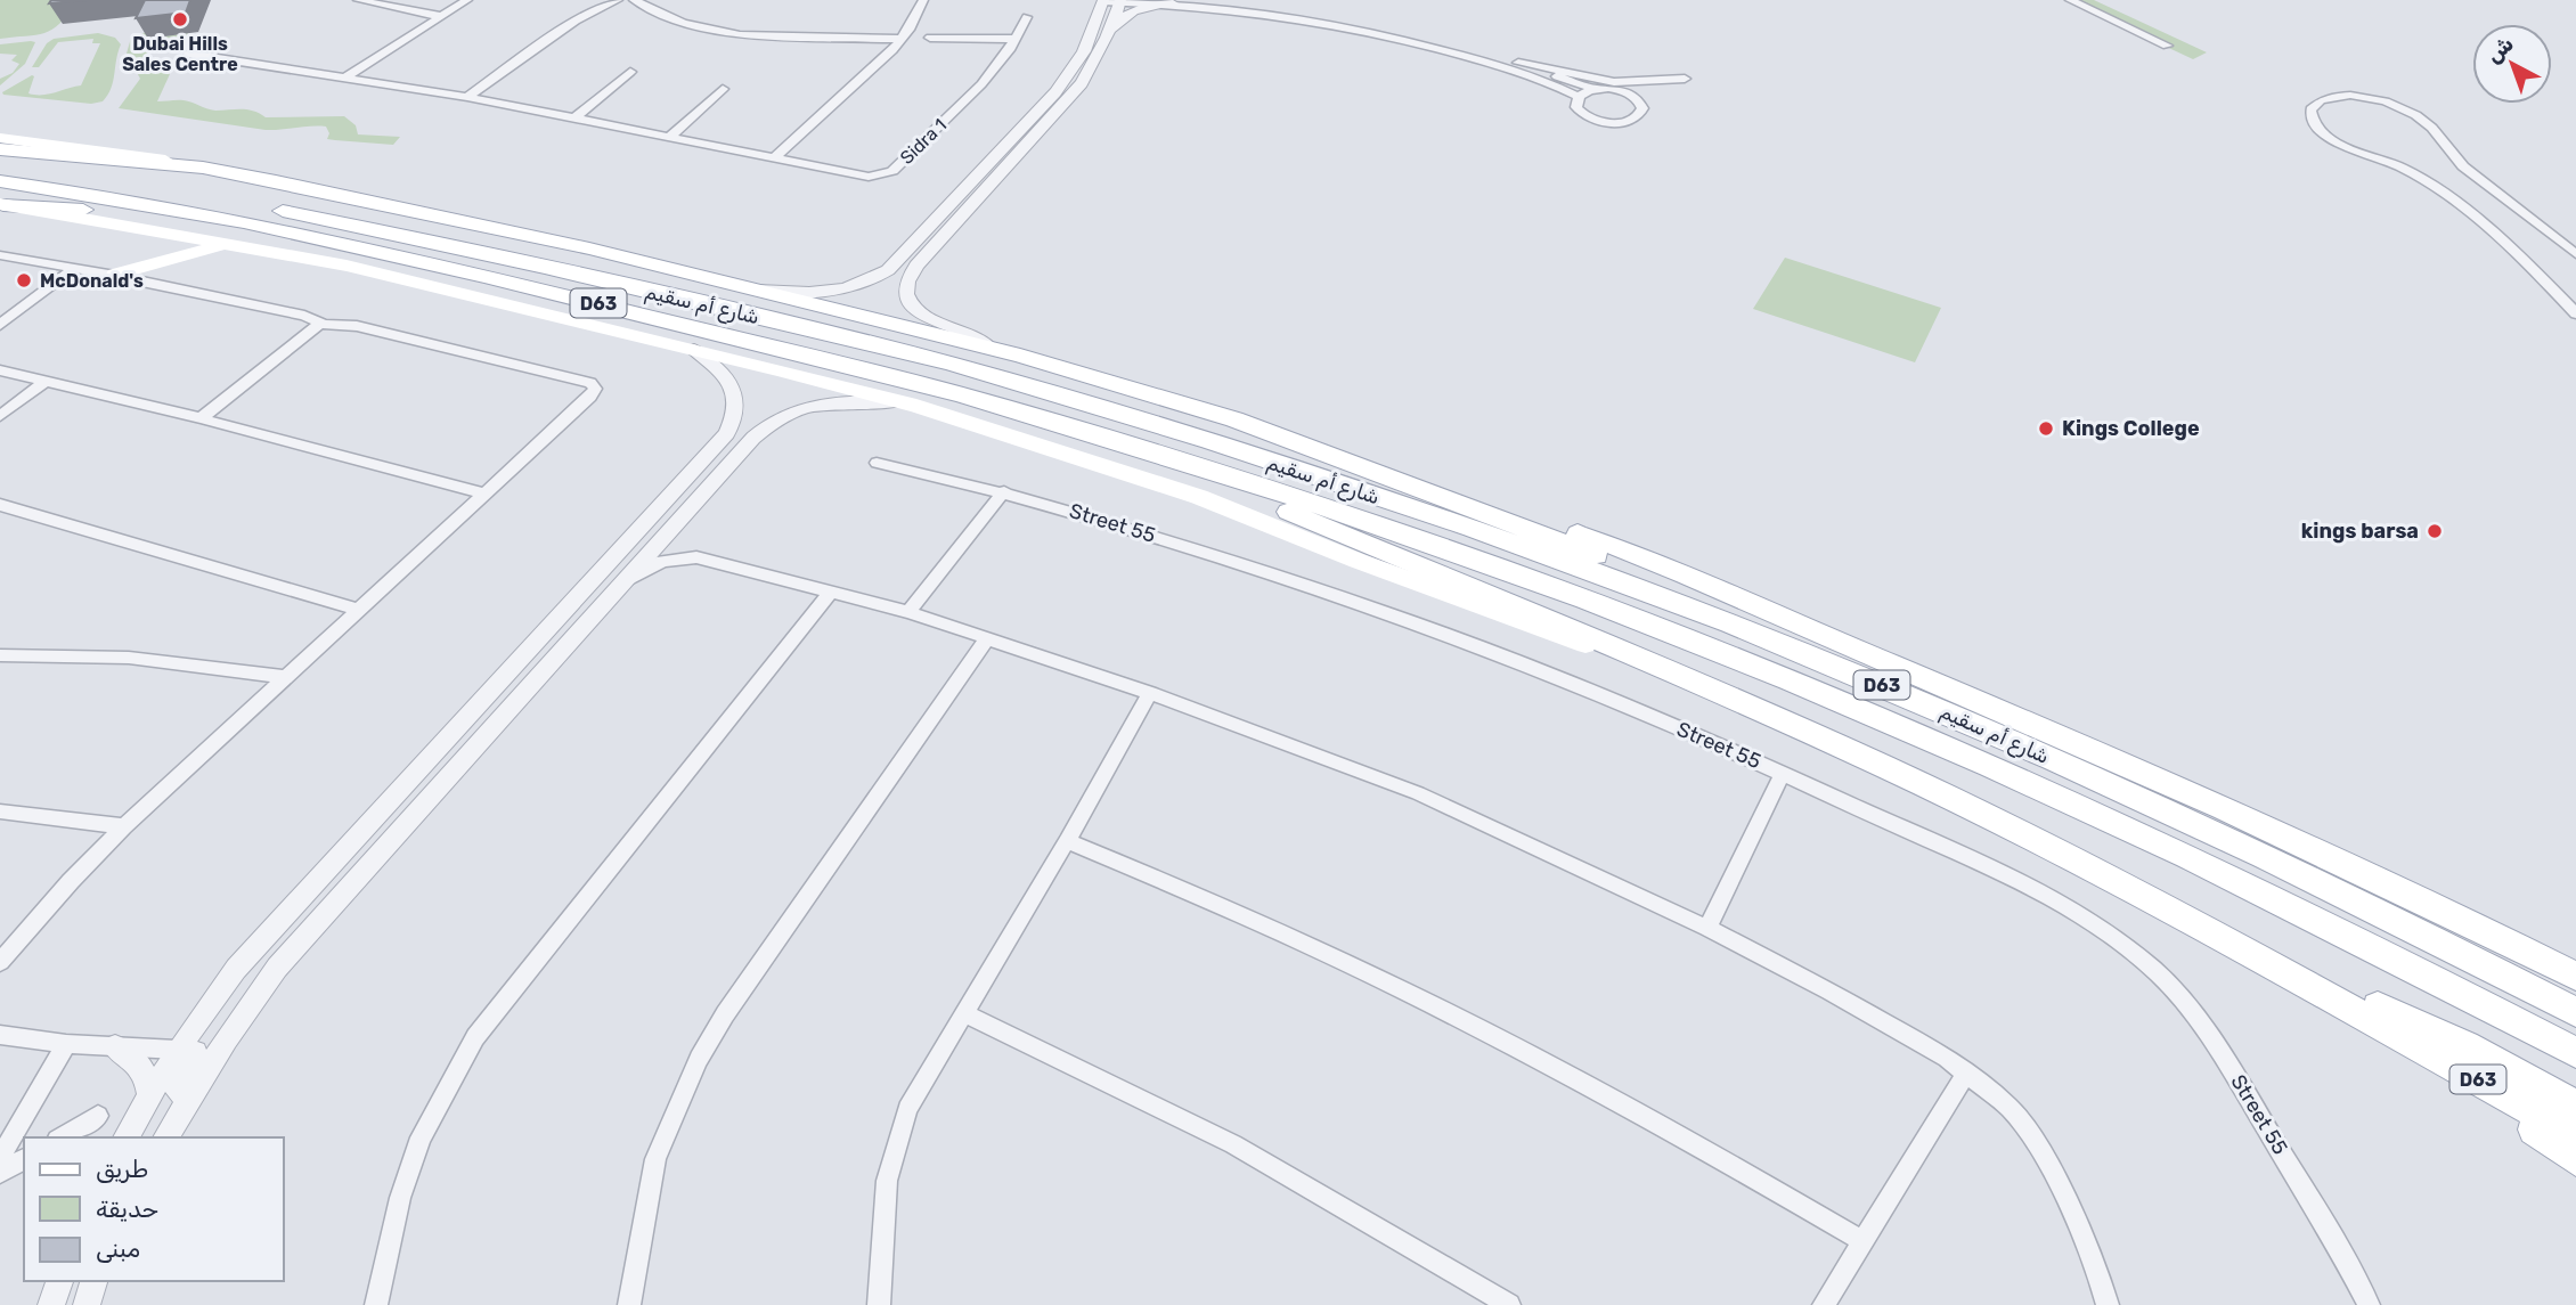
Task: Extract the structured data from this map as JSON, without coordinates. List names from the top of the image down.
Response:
{
  "streets": {
    "main road": ["D63", "شارع أم سقيم"],
    "street": ["Sidra 1", "Street 55"]
  },
  "places": [
    "Dubai Hills Sales Centre",
    "McDonald's",
    "Kings College",
    "kings barsa"
  ],
  "legend": ["طريق", "حديقة", "مبنى"],
  "north": "top left"
}
